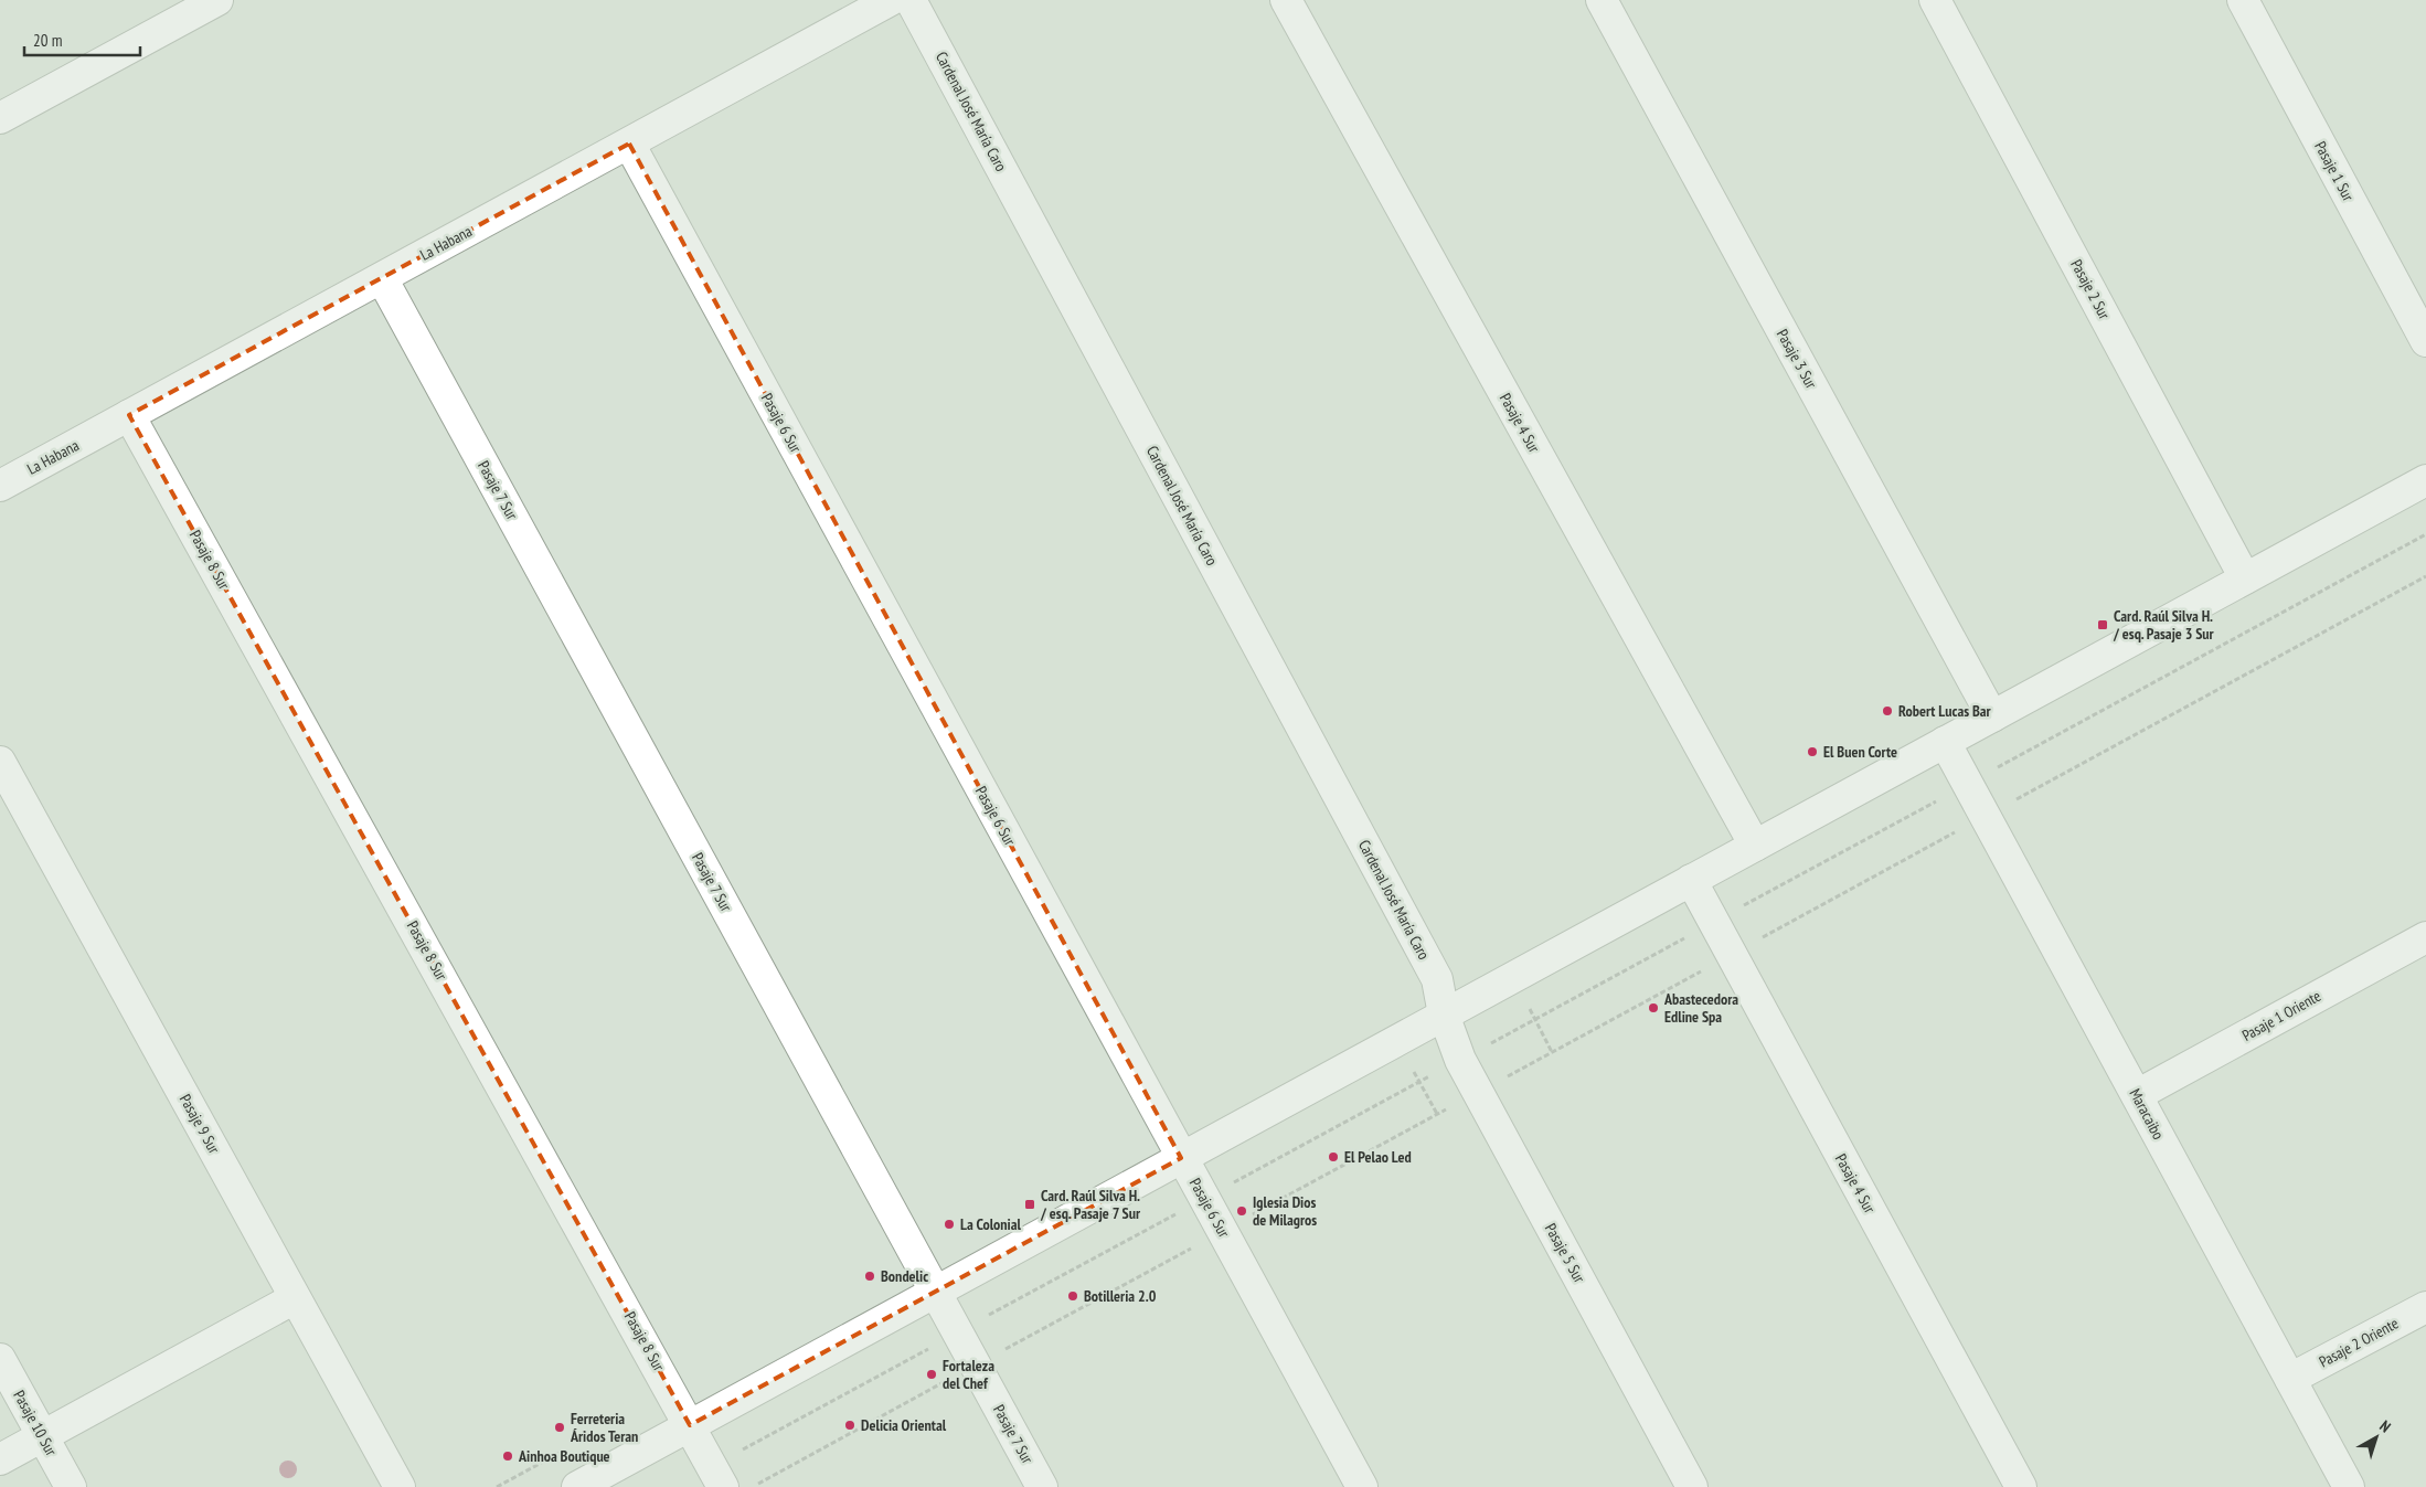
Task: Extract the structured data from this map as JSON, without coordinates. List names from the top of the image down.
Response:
{
  "streets": {
    "street": [
      "Cardenal José María Caro",
      "Pasaje 1 Sur",
      "La Habana",
      "Pasaje 2 Sur",
      "Pasaje 3 Sur",
      "Pasaje 6 Sur",
      "Pasaje 4 Sur",
      "Pasaje 7 Sur",
      "Pasaje 8 Sur",
      "Pasaje 1 Oriente",
      "Maracaibo",
      "Pasaje 9 Sur",
      "Pasaje 5 Sur",
      "Pasaje 2 Oriente",
      "Pasaje 10 Sur"
    ]
  },
  "crossings": [
    ["Cardenal José María Caro", "Pasaje 5 Sur"],
    ["La Habana", "Pasaje 6 Sur"],
    ["La Habana", "Pasaje 7 Sur"],
    ["La Habana", "Pasaje 8 Sur"],
    ["Pasaje 1 Oriente", "Maracaibo"],
    ["Maracaibo", "Pasaje 2 Oriente"]
  ],
  "places": {
    "transit": ["Card. Raúl Silva H. / esq. Pasaje 3 Sur", "Card. Raúl Silva H. / esq. Pasaje 7 Sur"],
    "other": [
      "Robert Lucas Bar",
      "El Buen Corte",
      "Abastecedora Edline Spa",
      "El Pelao Led",
      "Iglesia Dios de Milagros",
      "La Colonial",
      "Bondelic",
      "Botilleria 2.0",
      "Fortaleza del Chef",
      "Delicia Oriental",
      "Ferreteria Áridos Teran",
      "Ainhoa Boutique"
    ]
  },
  "scale_bar": "20 m",
  "north": "top right"
}
